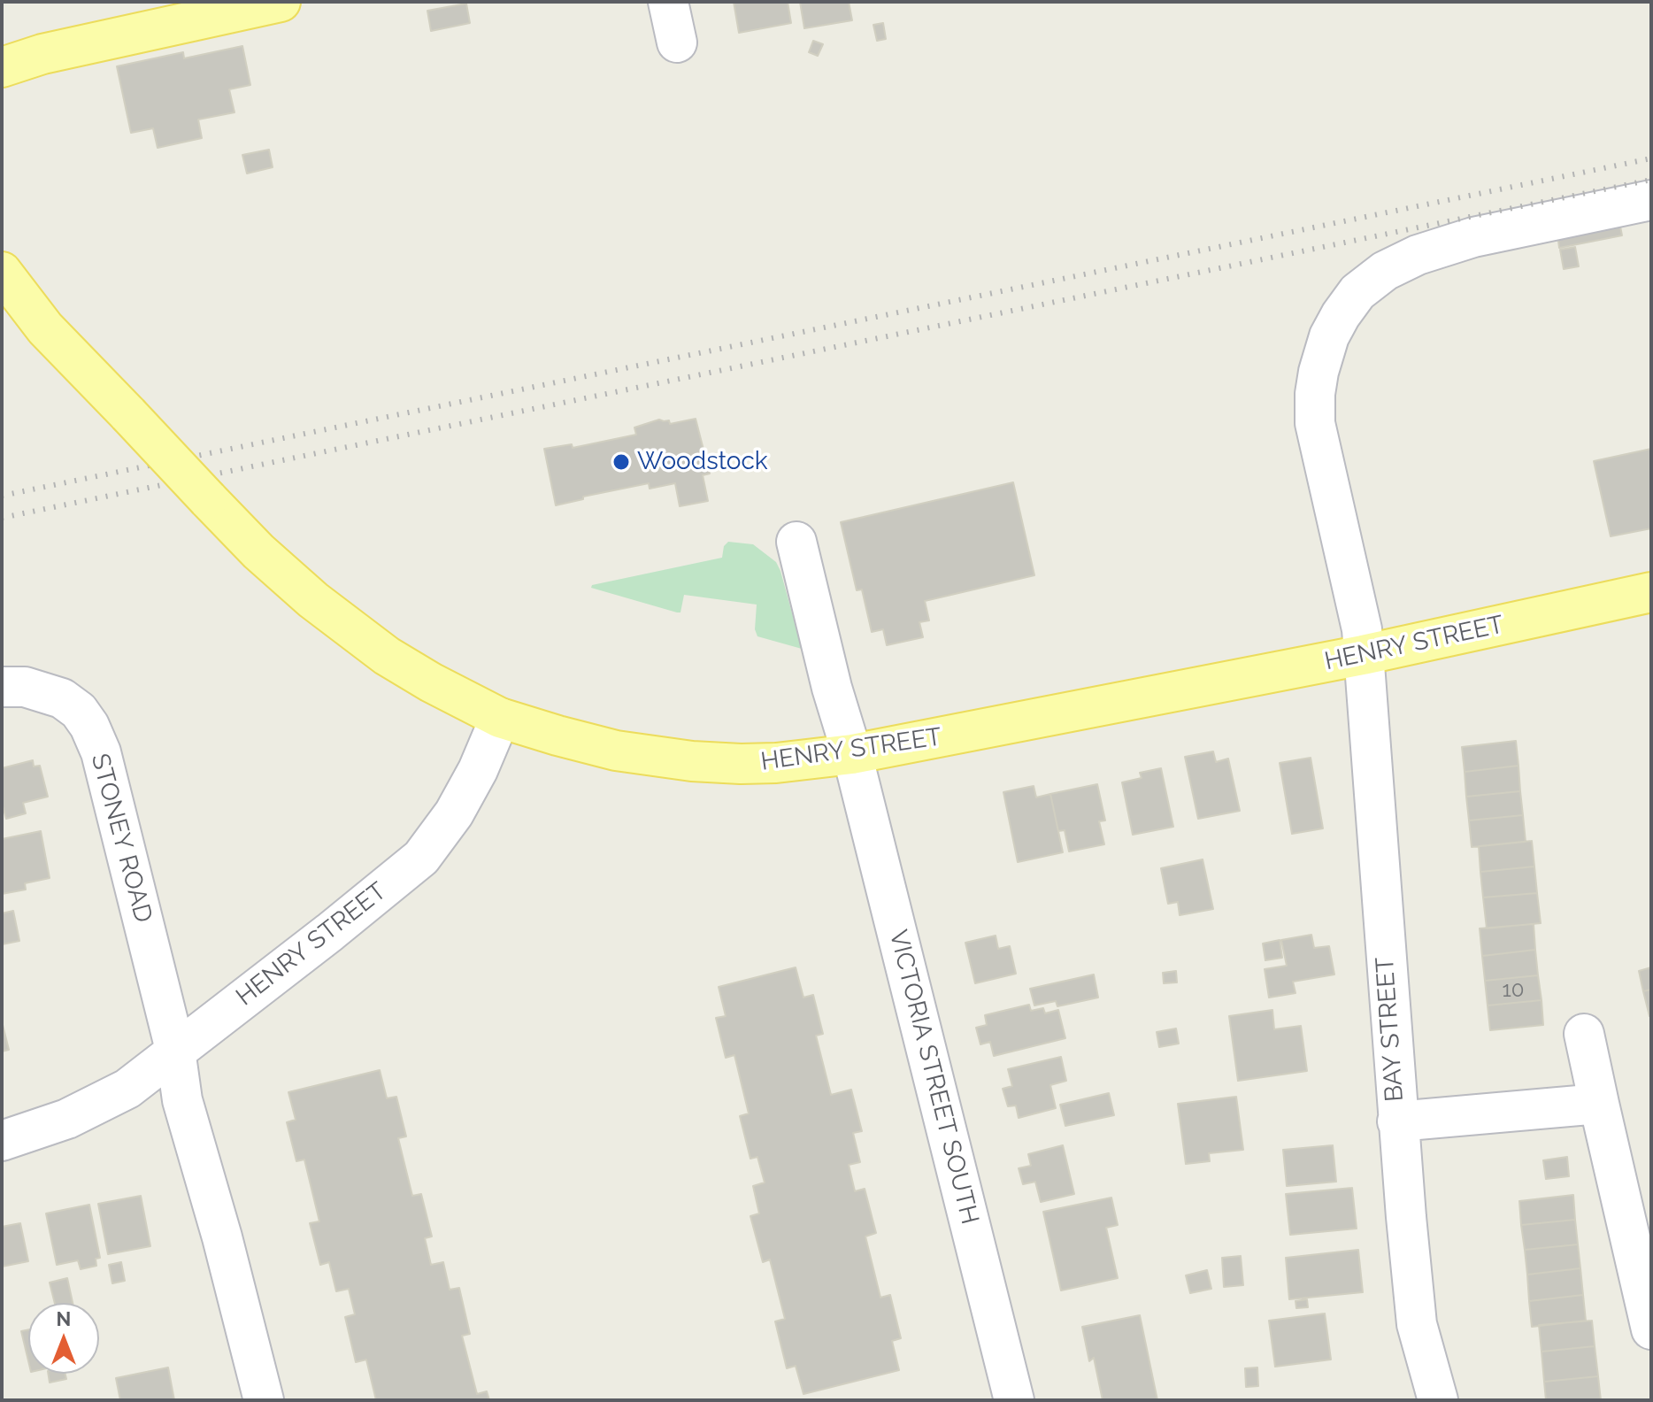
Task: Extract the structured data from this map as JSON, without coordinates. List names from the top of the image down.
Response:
{
  "streets": {
    "main road": ["HENRY STREET"],
    "street": ["STONEY ROAD", "BAY STREET", "VICTORIA STREET SOUTH"]
  },
  "crossings": [
    ["HENRY STREET", "STONEY ROAD"],
    ["HENRY STREET", "BAY STREET"],
    ["HENRY STREET", "VICTORIA STREET SOUTH"]
  ],
  "places": ["Woodstock"],
  "house_numbers": ["10"],
  "north": "top"
}
